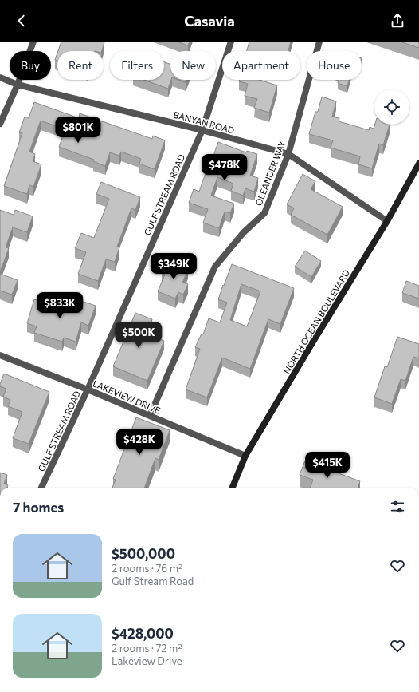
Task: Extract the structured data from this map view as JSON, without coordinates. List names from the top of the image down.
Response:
{
  "streets": {
    "main road": ["NORTH OCEAN BOULEVARD"],
    "street": [
      "BANYAN ROAD",
      "OLEANDER WAY",
      "GULF STREAM ROAD",
      "LAKEVIEW DRIVE"
    ]
  },
  "crossings": [
    ["BANYAN ROAD", "OLEANDER WAY"],
    ["BANYAN ROAD", "GULF STREAM ROAD"],
    ["BANYAN ROAD", "NORTH OCEAN BOULEVARD"],
    ["OLEANDER WAY", "LAKEVIEW DRIVE"],
    ["GULF STREAM ROAD", "LAKEVIEW DRIVE"],
    ["NORTH OCEAN BOULEVARD", "LAKEVIEW DRIVE"]
  ],
  "page": {
    "header": "Casavia",
    "chip": [
      "Buy",
      "Rent",
      "Filters",
      "New",
      "Apartment",
      "House"
    ],
    "price": [
      "$801K",
      "$478K",
      "$349K",
      "$833K",
      "$500K",
      "$428K",
      "$415K"
    ],
    "heading": "7 homes",
    "list": [
      {
        "name": "$500,000",
        "note": "2 rooms · 76 m² · Gulf Stream Road"
      },
      {
        "name": "$428,000",
        "note": "2 rooms · 72 m² · Lakeview Drive"
      }
    ]
  }
}
